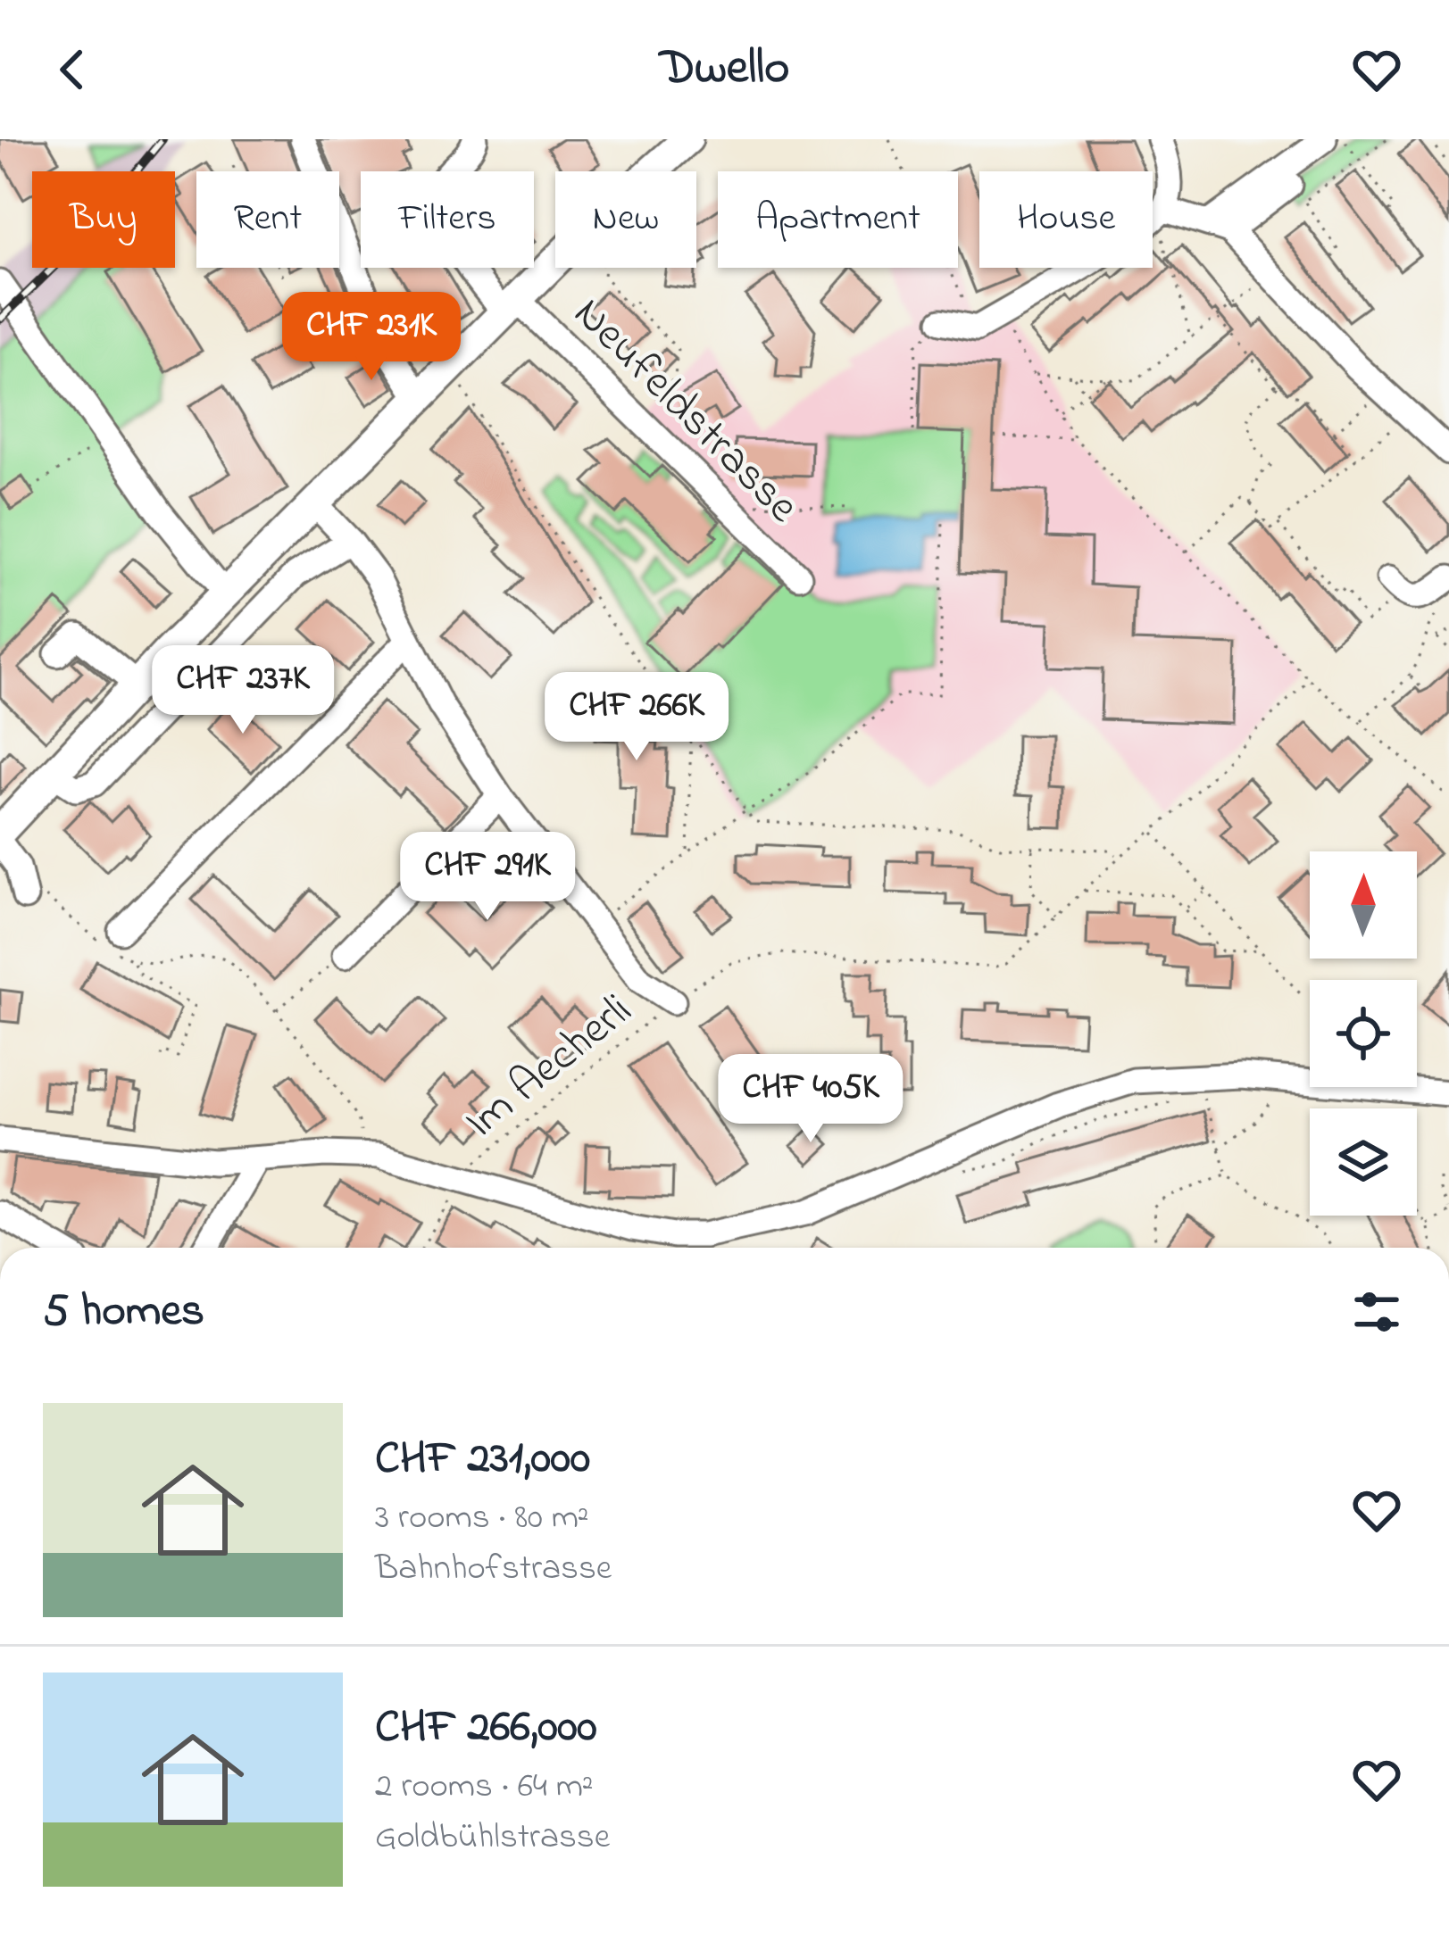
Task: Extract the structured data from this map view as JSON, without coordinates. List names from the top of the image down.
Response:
{
  "streets": {
    "street": ["Neufeldstrasse"],
    "path": ["Im Aecherli"]
  },
  "north": "top",
  "page": {
    "header": "Dwello",
    "chip": [
      "Buy",
      "Rent",
      "Filters",
      "New",
      "Apartment",
      "House"
    ],
    "price": [
      "CHF 231K",
      "CHF 237K",
      "CHF 266K",
      "CHF 291K",
      "CHF 405K"
    ],
    "heading": "5 homes",
    "list": [
      {
        "name": "CHF 231,000",
        "note": "3 rooms · 80 m² · Bahnhofstrasse"
      },
      {
        "name": "CHF 266,000",
        "note": "2 rooms · 64 m² · Goldbühlstrasse"
      }
    ]
  }
}
